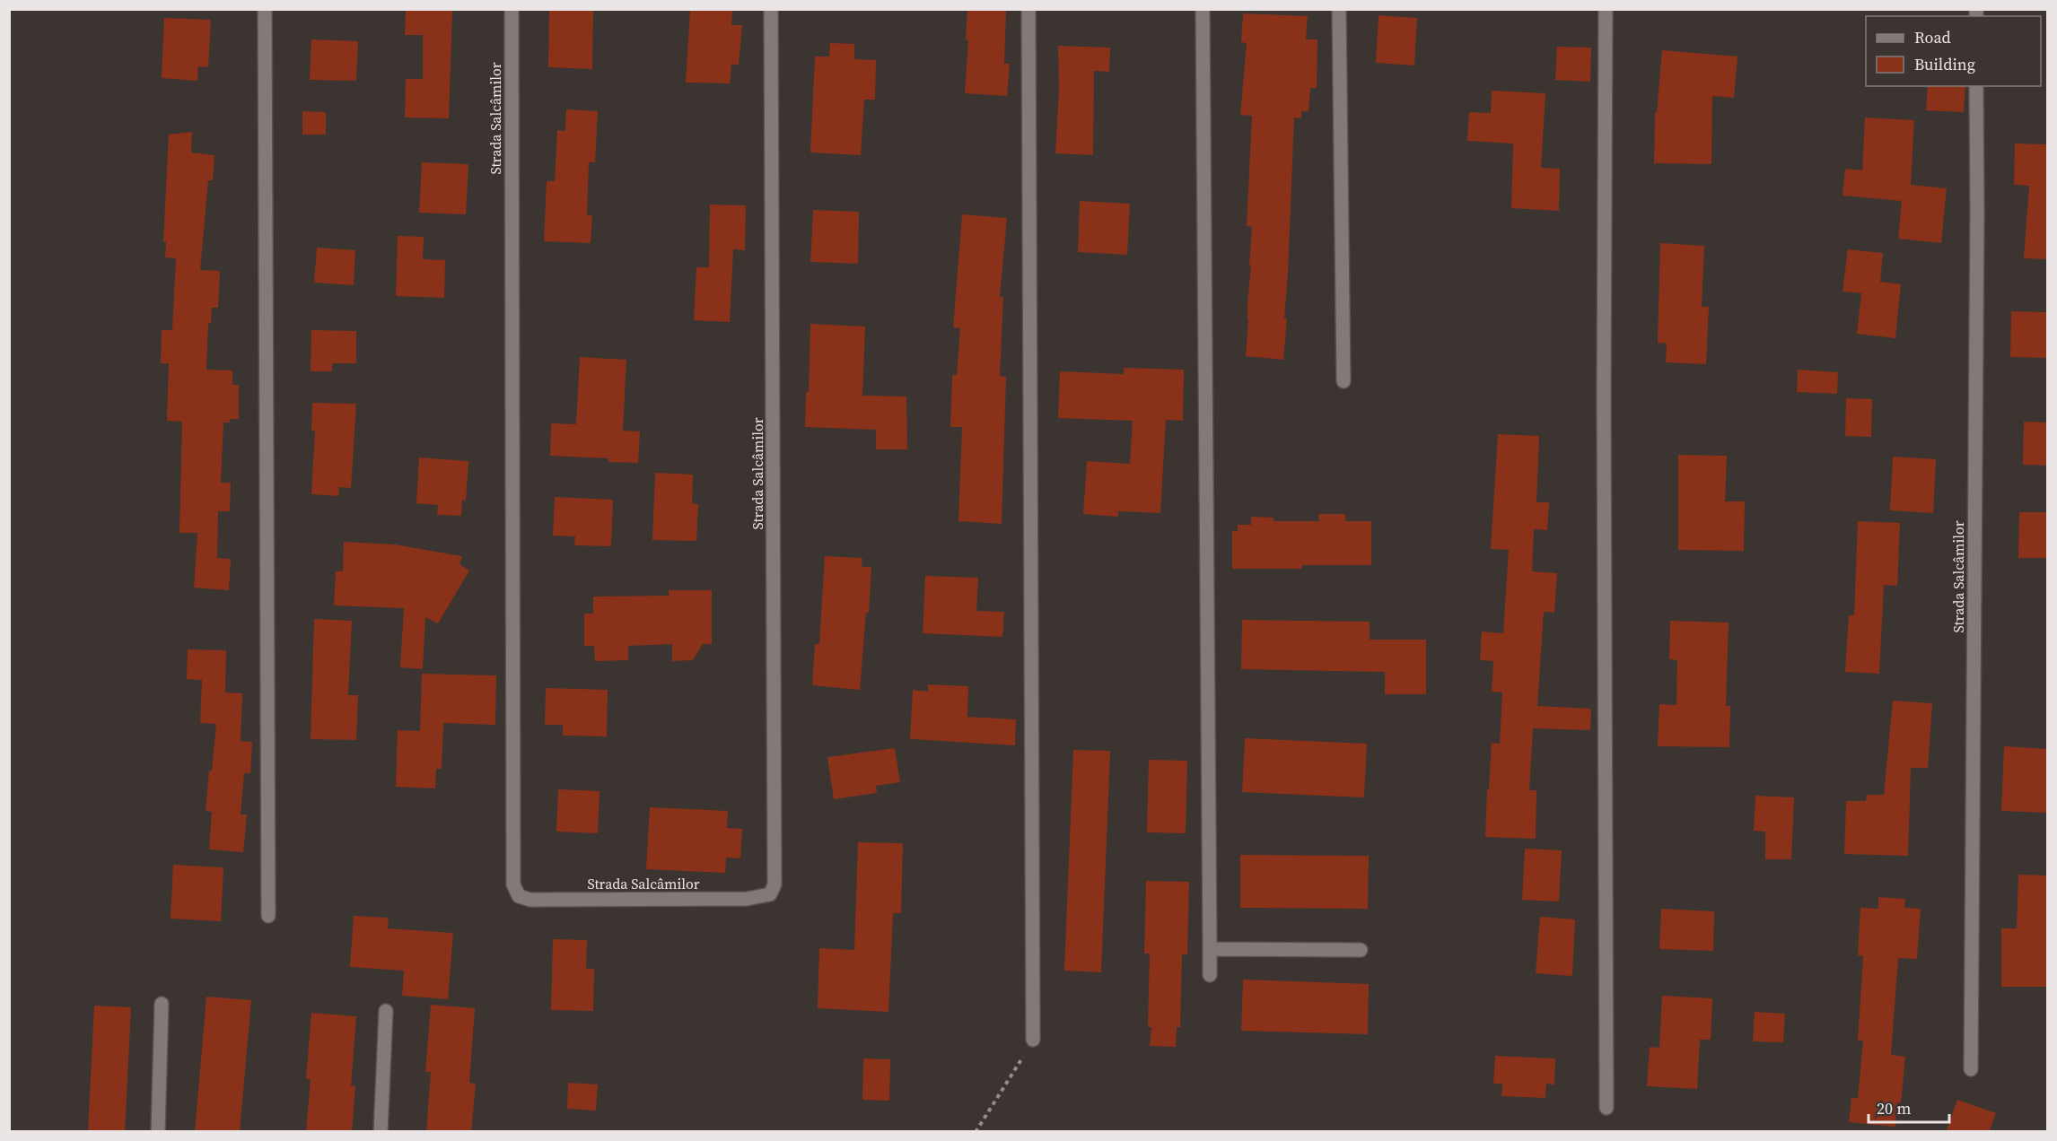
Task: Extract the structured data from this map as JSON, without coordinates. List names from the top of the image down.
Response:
{
  "streets": {
    "street": ["Strada Salcâmilor"]
  },
  "legend": ["Road", "Building"],
  "scale_bar": "20 m"
}
